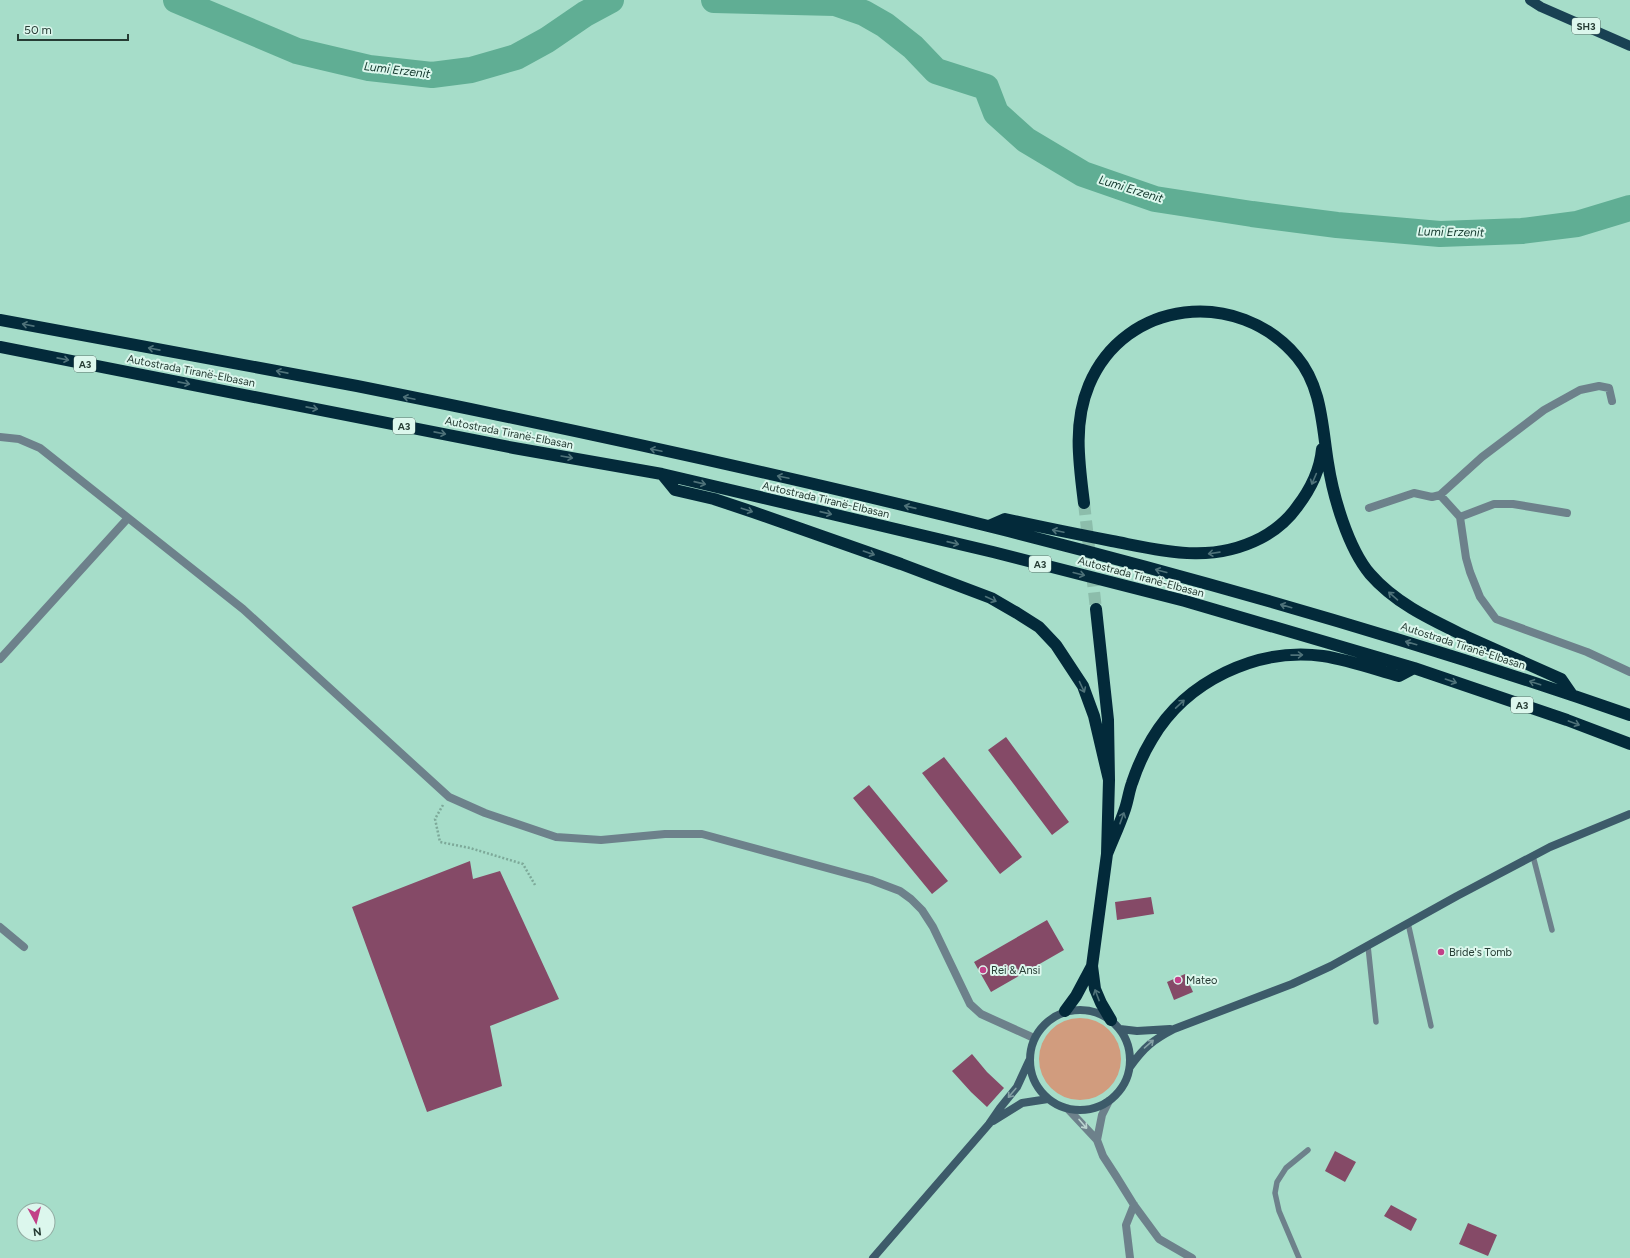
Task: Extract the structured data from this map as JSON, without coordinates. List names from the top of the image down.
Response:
{
  "streets": {
    "highway": ["A3", "Autostrada Tiranë-Elbasan"],
    "main road": ["SH3"]
  },
  "water": ["Lumi Erzenit"],
  "places": ["Bride's Tomb", "Rei & Ansi", "Mateo"],
  "scale_bar": "50 m",
  "north": "bottom"
}
